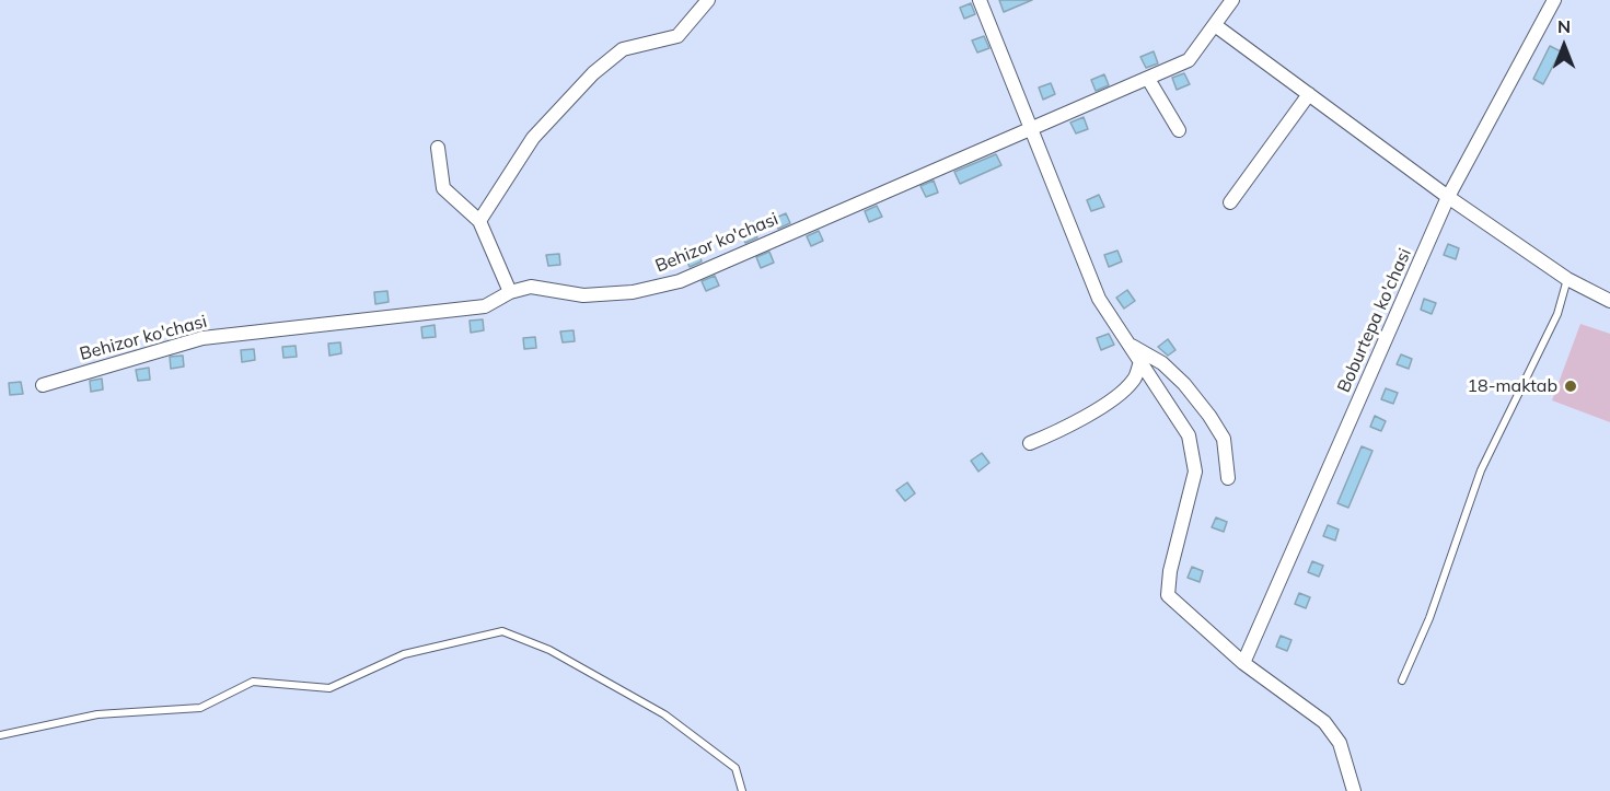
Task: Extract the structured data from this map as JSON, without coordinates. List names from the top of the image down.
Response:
{
  "streets": {
    "street": ["Behizor ko'chasi", "Boburtepa ko'chasi"]
  },
  "places": ["18-maktab"],
  "north": "top"
}
